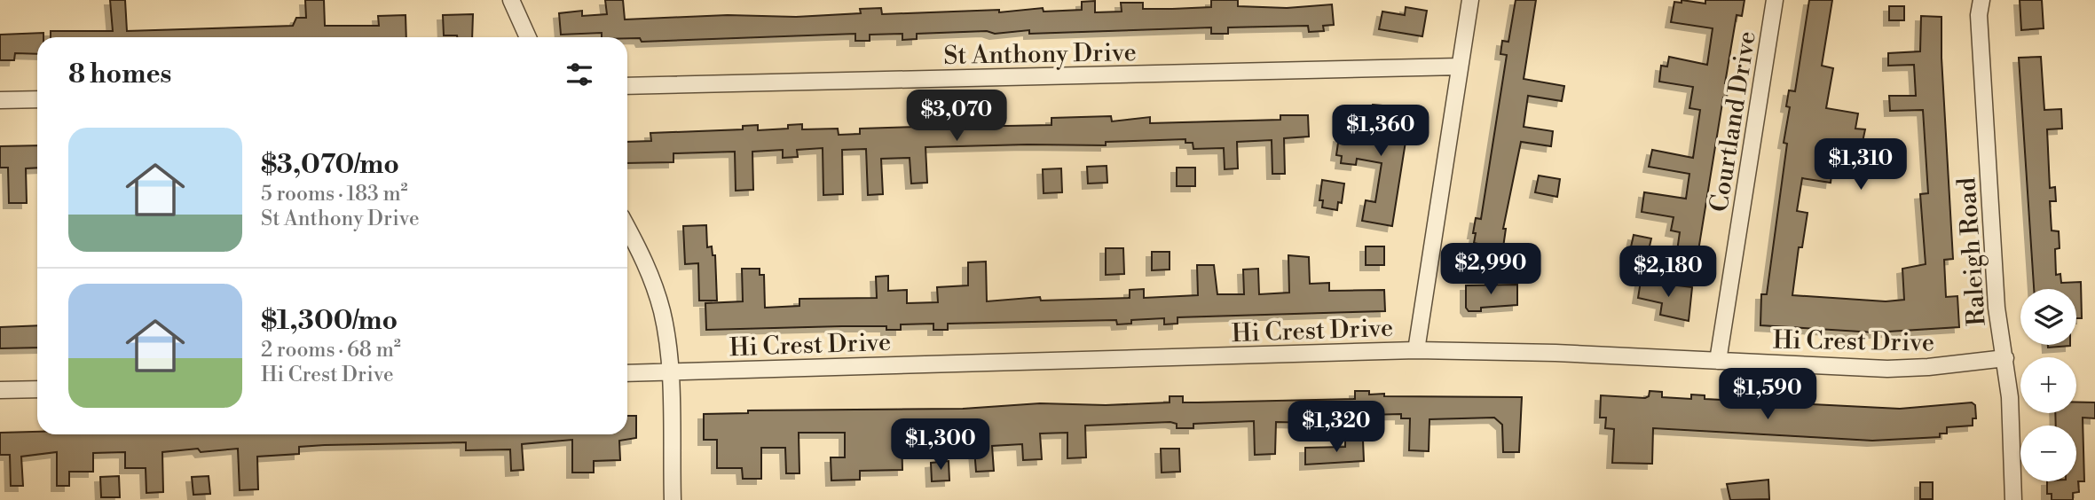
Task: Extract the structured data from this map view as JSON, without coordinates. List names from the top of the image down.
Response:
{
  "streets": {
    "street": [
      "St Anthony Drive",
      "Courtland Drive",
      "Raleigh Road",
      "Hi Crest Drive"
    ]
  },
  "crossings": [
    ["Courtland Drive", "Hi Crest Drive"],
    ["Raleigh Road", "Hi Crest Drive"]
  ],
  "page": {
    "heading": "8 homes",
    "price": [
      "$3,070",
      "$1,360",
      "$1,310",
      "$2,990",
      "$2,180",
      "$1,590",
      "$1,320",
      "$1,300"
    ],
    "list": [
      {
        "name": "$3,070/mo",
        "note": "5 rooms · 183 m² · St Anthony Drive"
      },
      {
        "name": "$1,300/mo",
        "note": "2 rooms · 68 m² · Hi Crest Drive"
      }
    ],
    "map_buttons": ["+", "−"]
  }
}
